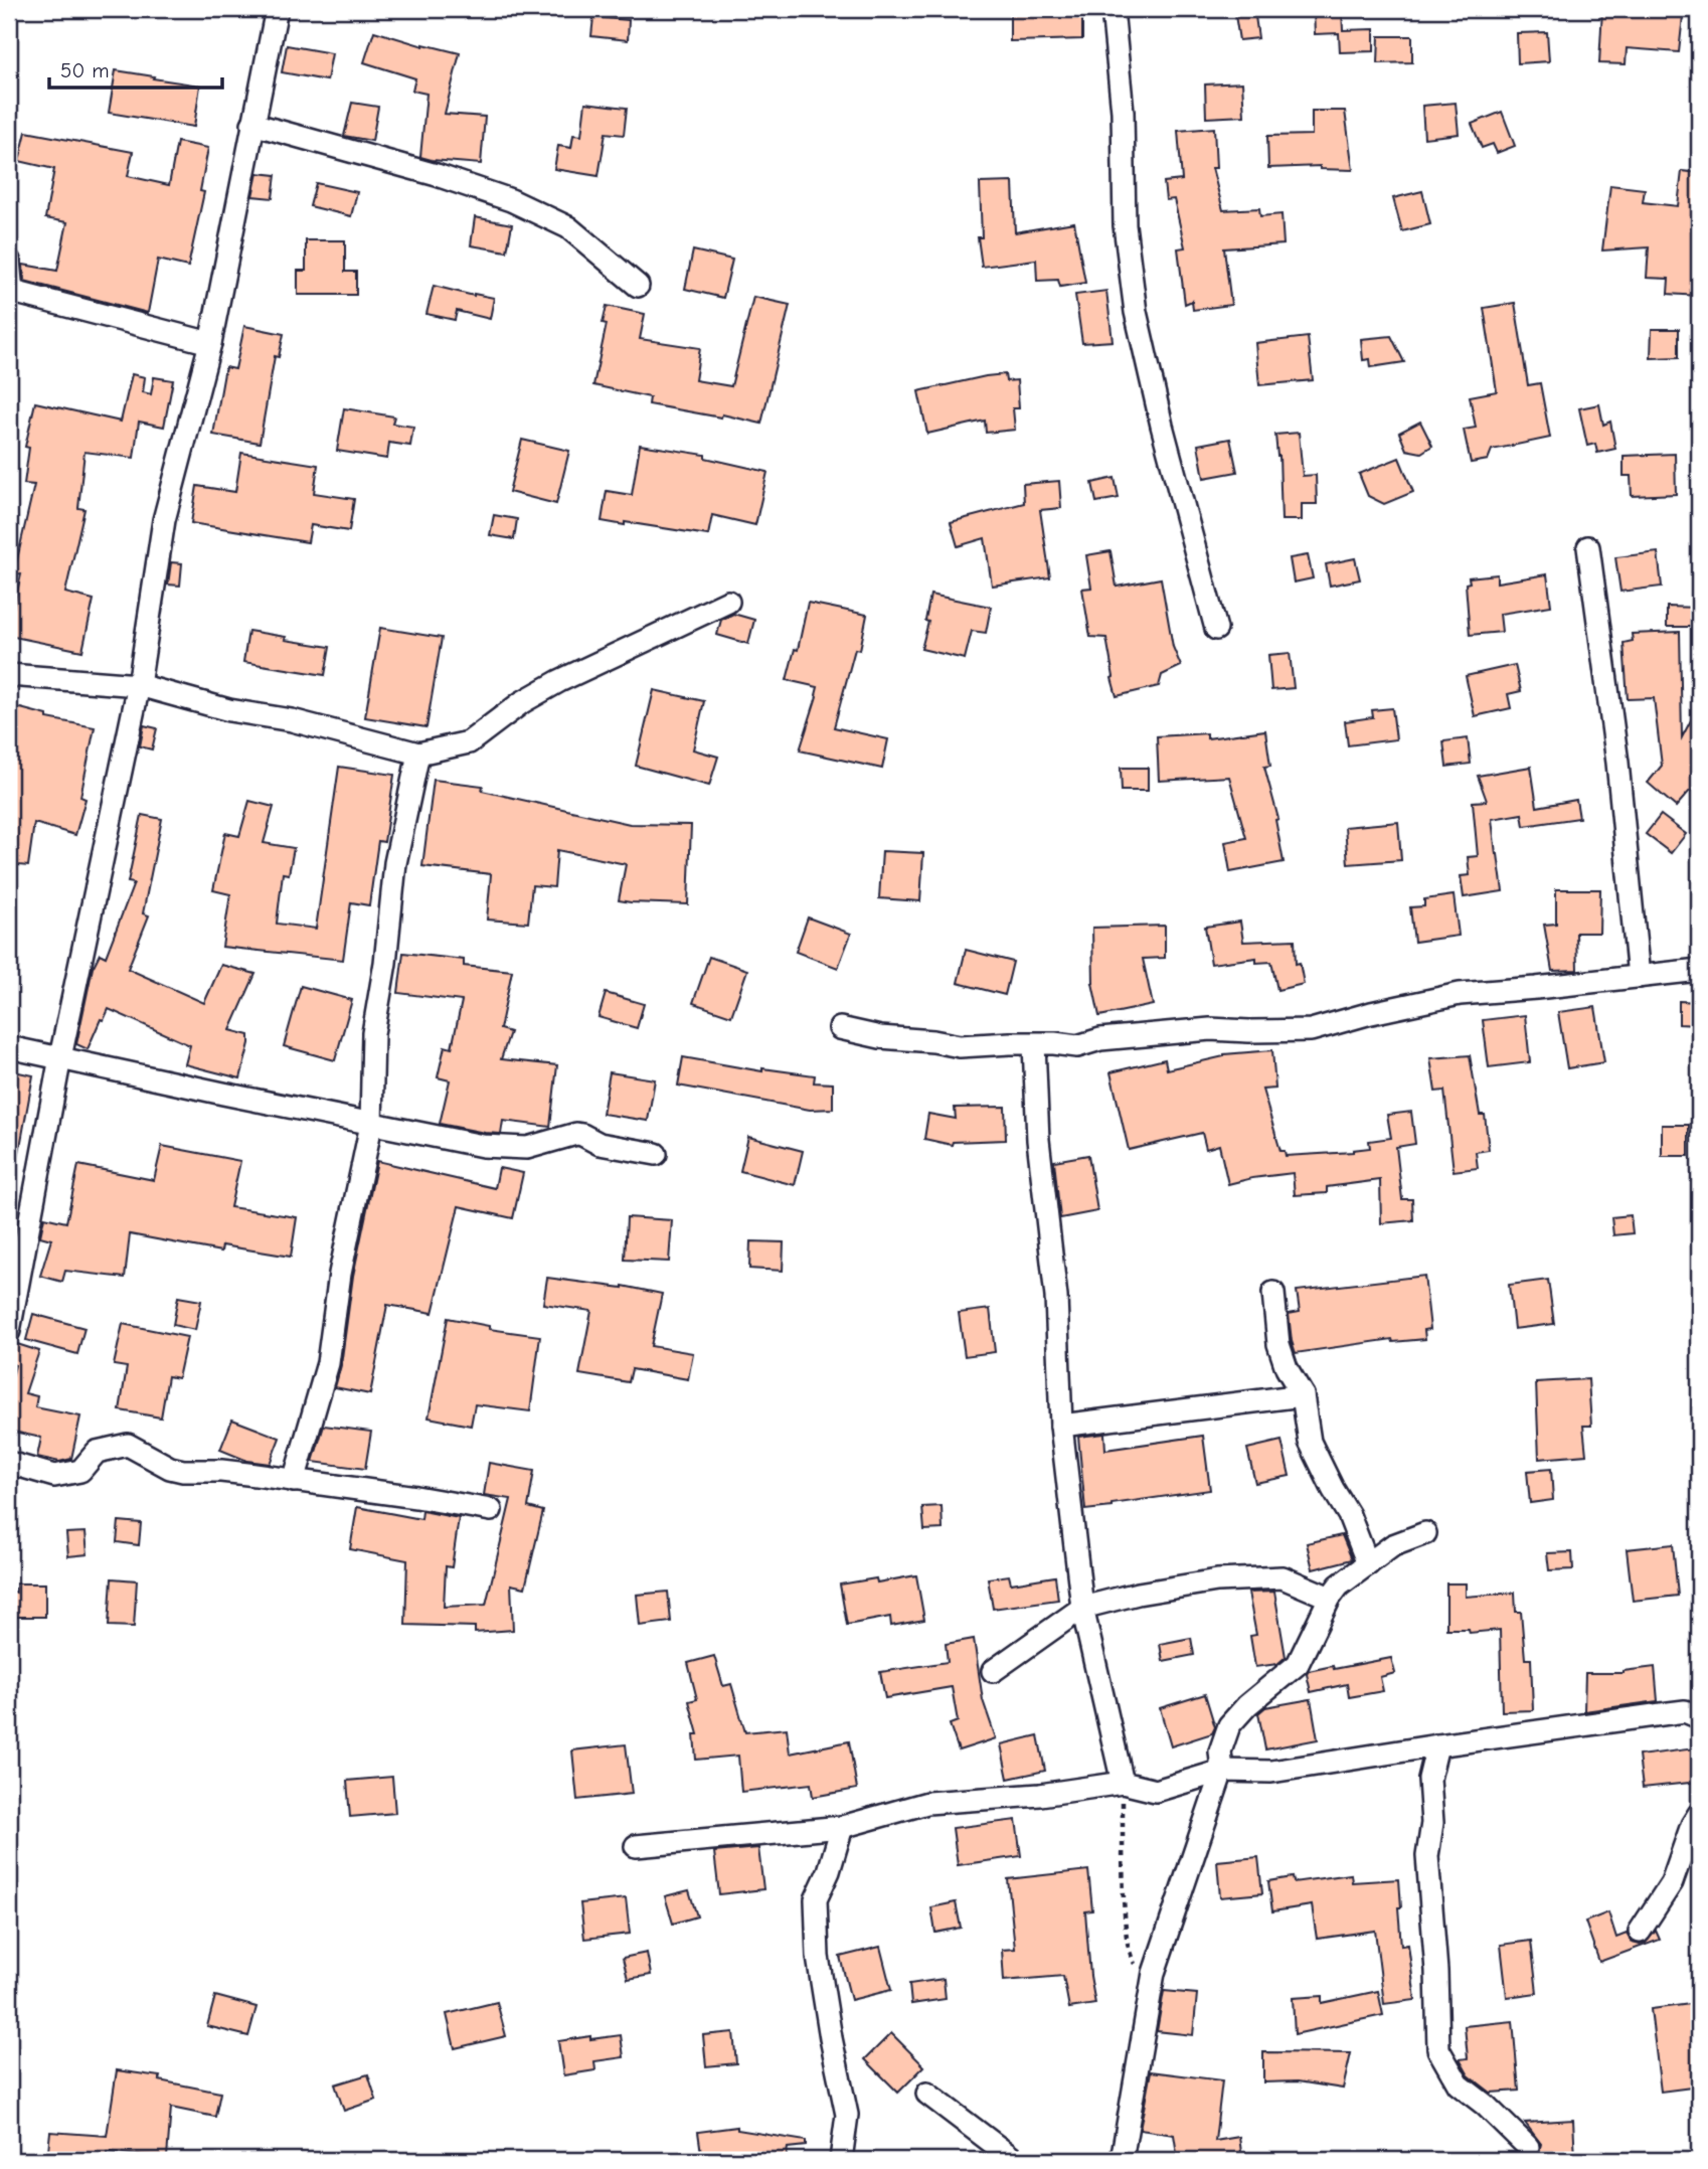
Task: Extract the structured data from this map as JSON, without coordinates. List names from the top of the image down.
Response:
{
  "scale_bar": "50 m"
}
